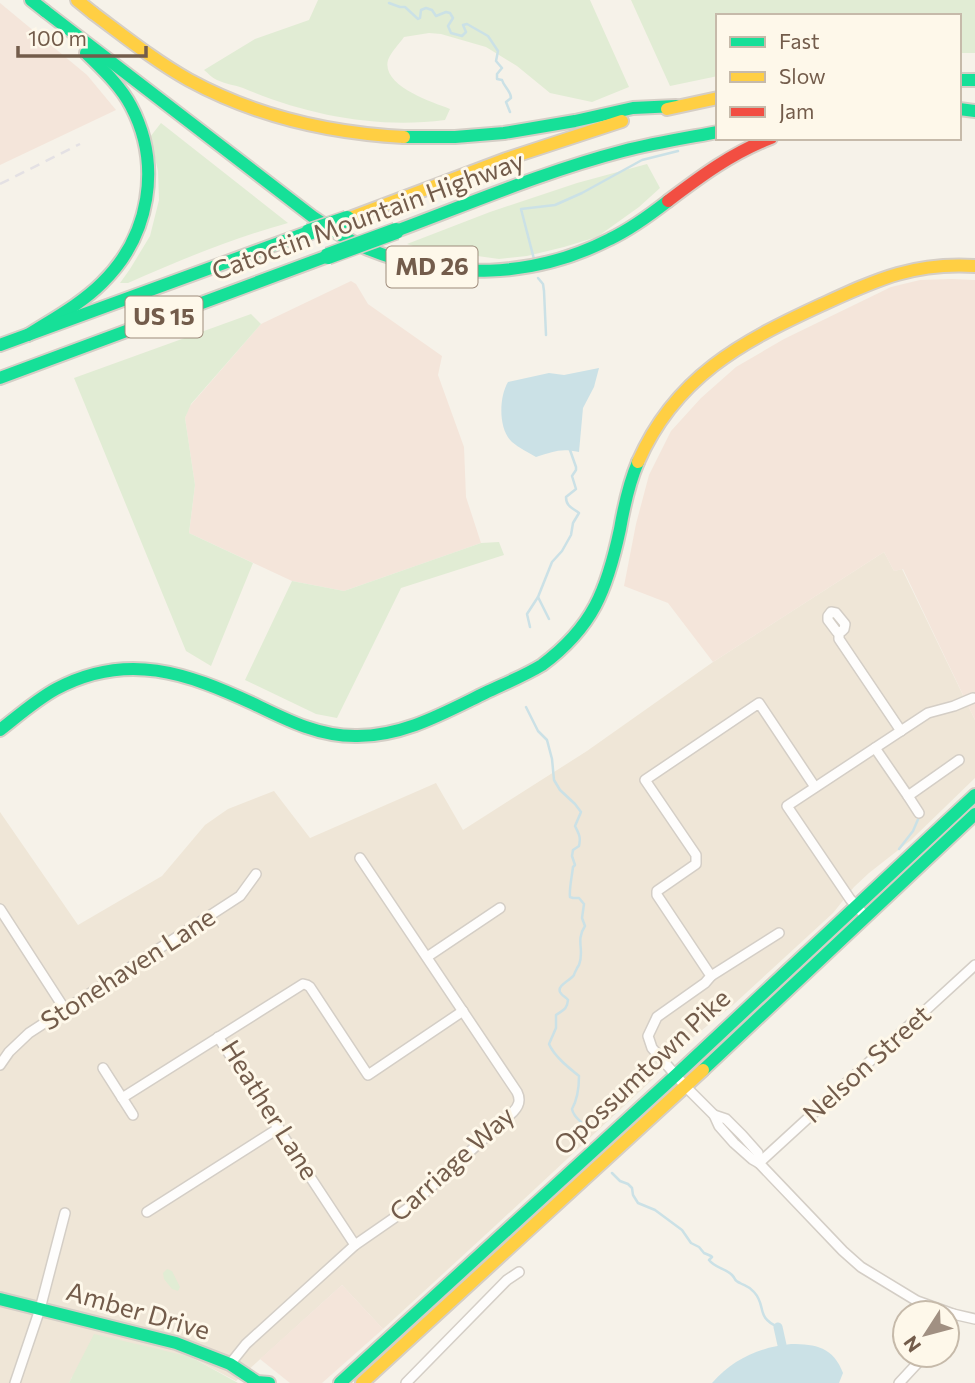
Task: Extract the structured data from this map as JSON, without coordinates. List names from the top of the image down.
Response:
{
  "streets": {
    "main road": [
      "Catoctin Mountain Highway",
      "MD 26",
      "US 15",
      "Opossumtown Pike",
      "Amber Drive"
    ],
    "street": [
      "Stonehaven Lane",
      "Nelson Street",
      "Heather Lane",
      "Carriage Way"
    ]
  },
  "crossings": [
    ["Catoctin Mountain Highway", "US 15"],
    ["Heather Lane", "Carriage Way"],
    ["Carriage Way", "Amber Drive"]
  ],
  "legend": ["Fast", "Slow", "Jam"],
  "scale_bar": "100 m",
  "north": "bottom left"
}
